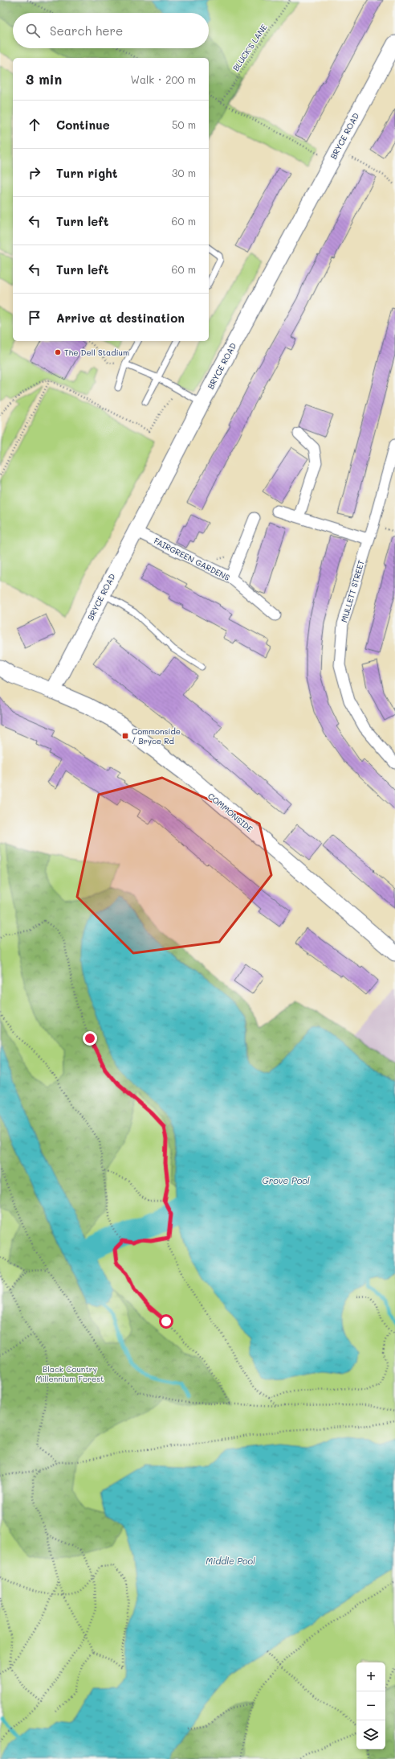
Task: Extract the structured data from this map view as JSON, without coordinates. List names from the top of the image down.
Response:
{
  "streets": {
    "street": [
      "BRYCE ROAD",
      "FAIRGREEN GARDENS",
      "MULLETT STREET",
      "COMMONSIDE"
    ],
    "path": ["BLUCK'S LANE"]
  },
  "crossings": [
    ["BRYCE ROAD", "FAIRGREEN GARDENS"],
    ["BRYCE ROAD", "COMMONSIDE"]
  ],
  "water": ["Grove Pool", "Middle Pool"],
  "parks": ["Black Country Millennium Forest"],
  "places": {
    "other": ["The Dell Stadium"],
    "transit": ["Commonside / Bryce Rd"]
  },
  "page": {
    "search": "Search here",
    "heading": ["3 min", "Walk · 200 m"],
    "list": [
      ["Continue", "50 m"],
      ["Turn right", "30 m"],
      ["Turn left", "60 m"],
      ["Turn left", "60 m"],
      "Arrive at destination"
    ],
    "map_buttons": ["+", "−"]
  }
}
